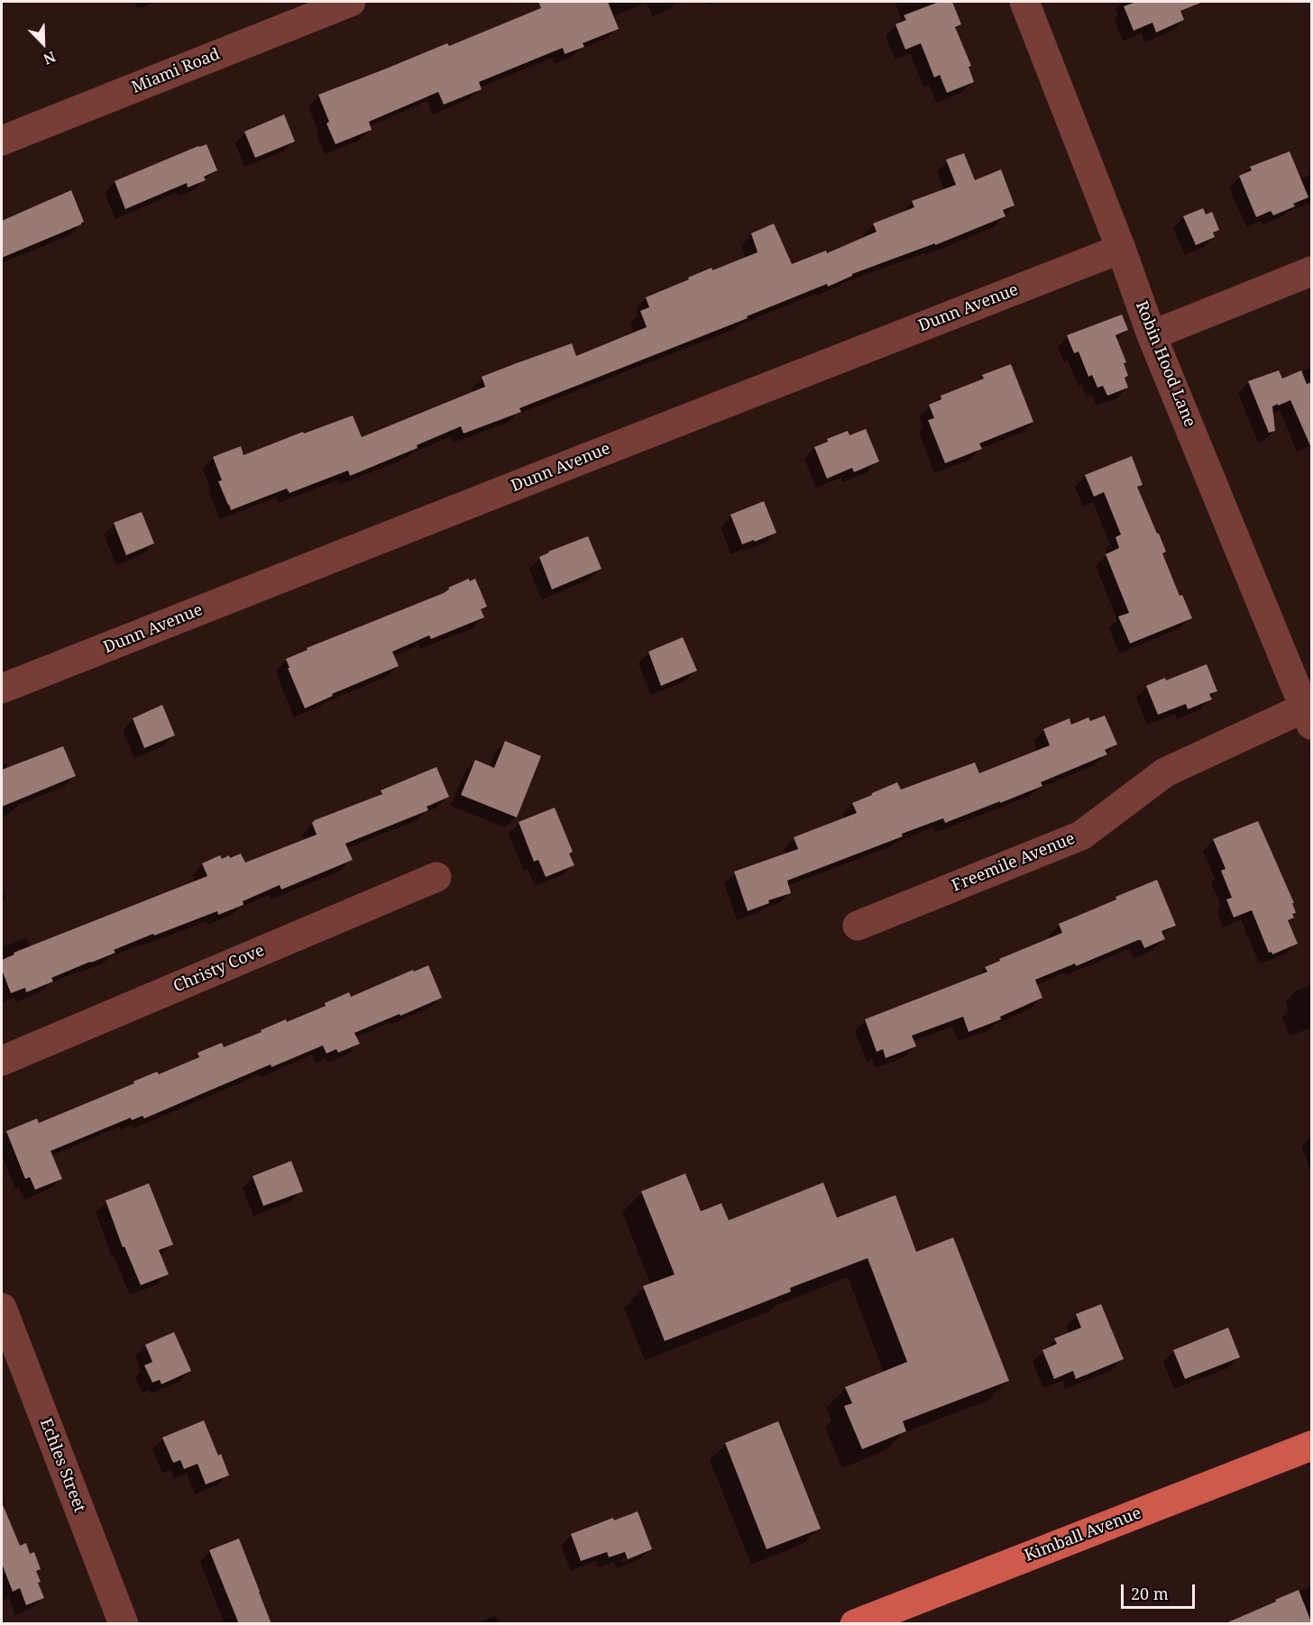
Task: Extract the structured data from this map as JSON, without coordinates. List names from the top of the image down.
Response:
{
  "streets": {
    "main road": ["Kimball Avenue"],
    "street": [
      "Miami Road",
      "Dunn Avenue",
      "Robin Hood Lane",
      "Freemile Avenue",
      "Christy Cove",
      "Echles Street"
    ]
  },
  "crossings": [
    ["Dunn Avenue", "Robin Hood Lane"],
    ["Robin Hood Lane", "Freemile Avenue"]
  ],
  "scale_bar": "20 m",
  "north": "bottom right"
}
